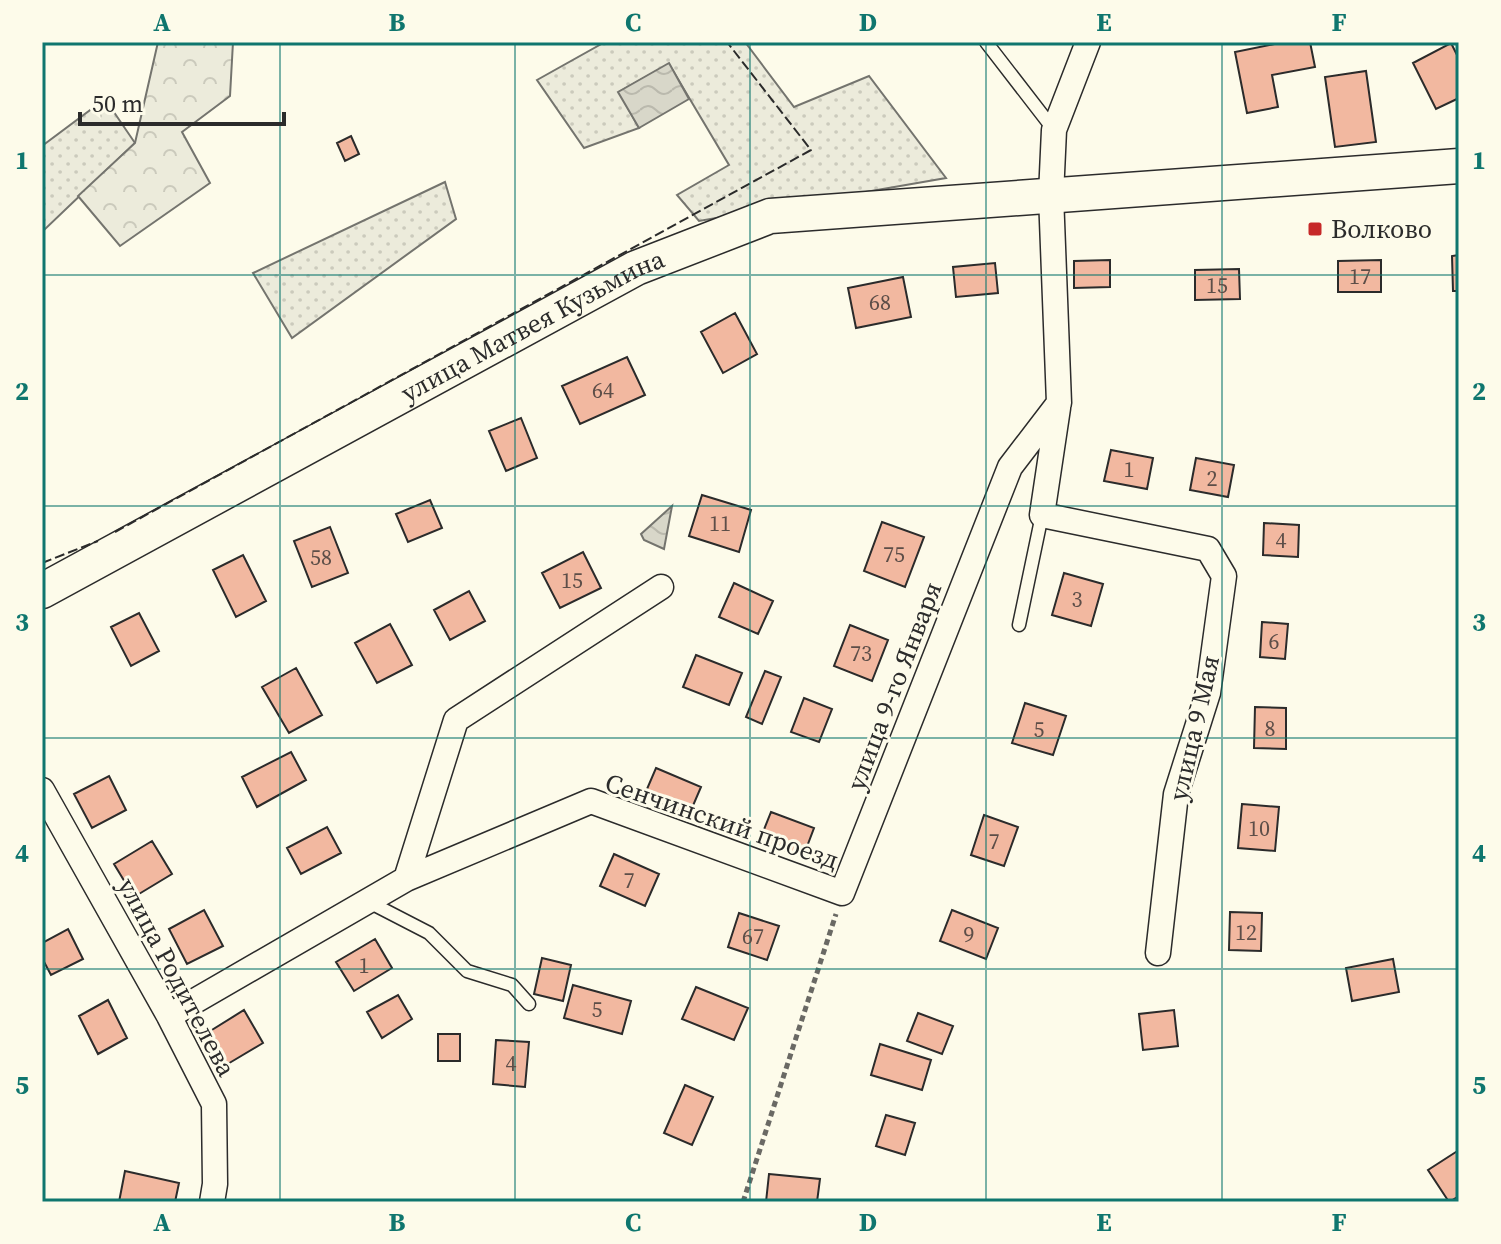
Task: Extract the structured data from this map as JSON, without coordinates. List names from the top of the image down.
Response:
{
  "streets": {
    "main road": ["улица Матвея Кузьмина"],
    "street": [
      "улица 9-го Января",
      "улица 9 Мая",
      "Сенчинский проезд",
      "улица Родителева"
    ]
  },
  "crossings": [
    ["улица 9-го Января", "Сенчинский проезд"],
    ["Сенчинский проезд", "улица Родителева"]
  ],
  "places": {
    "transit": ["Волково"]
  },
  "house_numbers": [
    "17",
    "15",
    "68",
    "64",
    "1",
    "2",
    "11",
    "4",
    "75",
    "58",
    "15",
    "3",
    "6",
    "73",
    "8",
    "5",
    "10",
    "7",
    "7",
    "12",
    "9",
    "67",
    "1",
    "5",
    "4"
  ],
  "scale_bar": "50 m",
  "grid": {
    "columns": [
      "A",
      "B",
      "C",
      "D",
      "E",
      "F"
    ],
    "rows": [
      "1",
      "2",
      "3",
      "4",
      "5"
    ]
  }
}
